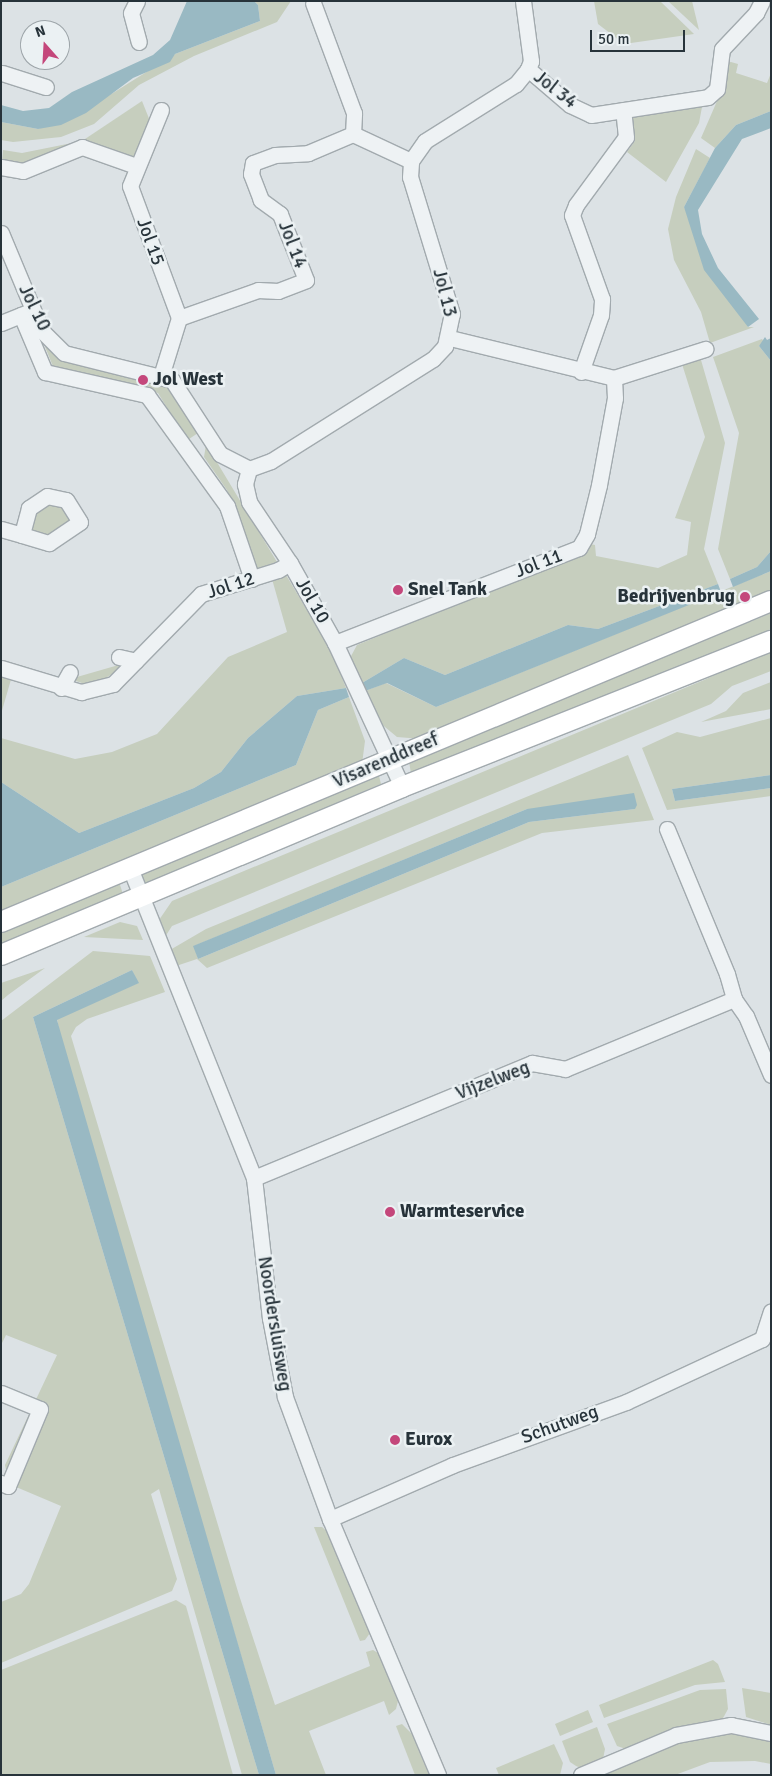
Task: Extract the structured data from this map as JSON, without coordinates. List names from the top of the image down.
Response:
{
  "streets": {
    "main road": ["Visarenddreef"],
    "street": [
      "Jol 34",
      "Jol 15",
      "Jol 14",
      "Jol 13",
      "Jol 10",
      "Jol 11",
      "Jol 12",
      "Vijzelweg",
      "Noordersluisweg",
      "Schutweg"
    ]
  },
  "crossings": [
    ["Jol 15", "Jol 14"],
    ["Jol 13", "Jol 10"],
    ["Jol 10", "Jol 11"],
    ["Jol 10", "Jol 12"],
    ["Jol 10", "Visarenddreef"],
    ["Visarenddreef", "Noordersluisweg"],
    ["Vijzelweg", "Noordersluisweg"],
    ["Noordersluisweg", "Schutweg"]
  ],
  "places": [
    "Jol West",
    "Snel Tank",
    "Bedrijvenbrug",
    "Warmteservice",
    "Eurox"
  ],
  "scale_bar": "50 m",
  "north": "top"
}
